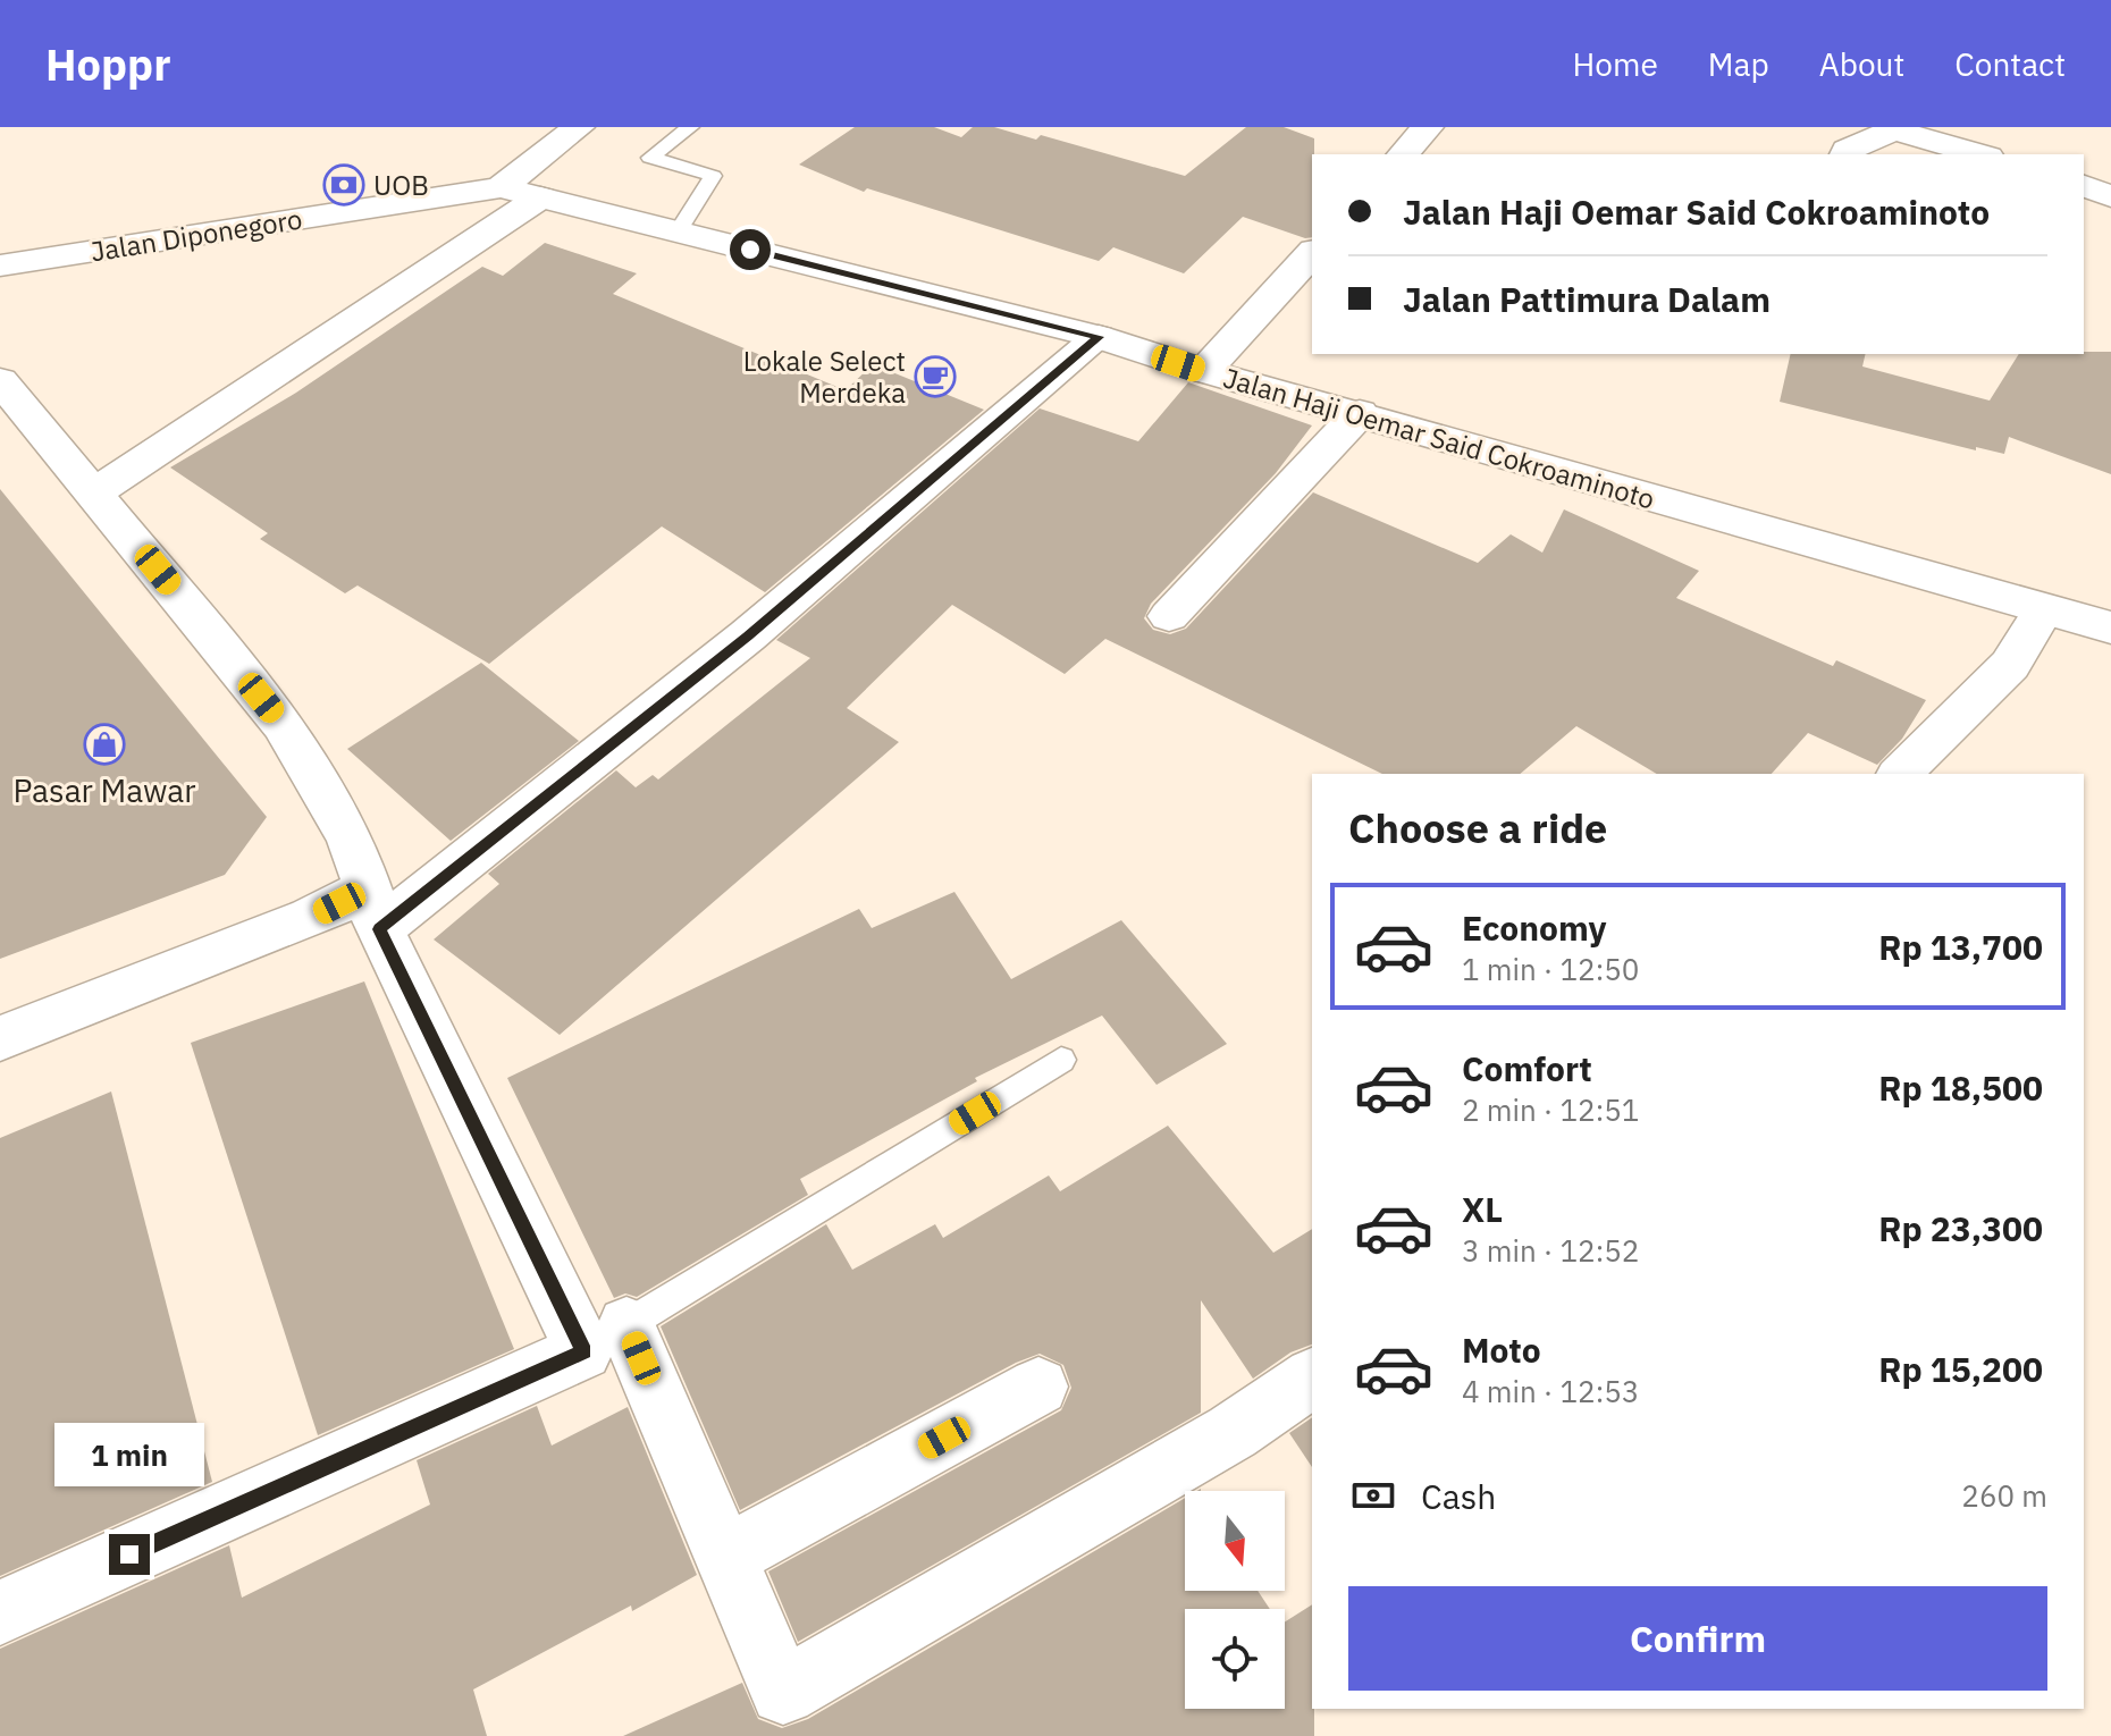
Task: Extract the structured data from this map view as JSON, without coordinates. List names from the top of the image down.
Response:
{
  "streets": {
    "street": ["Jalan Diponegoro", "Jalan Haji Oemar Said Cokroaminoto"]
  },
  "crossings": [
    ["Jalan Diponegoro", "Jalan Haji Oemar Said Cokroaminoto"]
  ],
  "places": {
    "bank": ["UOB"],
    "cafe": ["Lokale Select Merdeka"],
    "shop": ["Pasar Mawar"]
  },
  "north": "bottom",
  "page": {
    "header": "Hoppr",
    "nav": [
      "Home",
      "Map",
      "About",
      "Contact"
    ],
    "banner": ["Jalan Haji Oemar Said Cokroaminoto", "Jalan Pattimura Dalam"],
    "heading": "Choose a ride",
    "list": [
      {
        "name": "Economy",
        "note": "1 min · 12:50",
        "value": "Rp 13,700"
      },
      {
        "name": "Comfort",
        "note": "2 min · 12:51",
        "value": "Rp 18,500"
      },
      {
        "name": "XL",
        "note": "3 min · 12:52",
        "value": "Rp 23,300"
      },
      {
        "name": "Moto",
        "note": "4 min · 12:53",
        "value": "Rp 15,200"
      }
    ],
    "bubble": "1 min",
    "pay": ["Cash", "260 m"],
    "buttons": "Confirm"
  }
}
